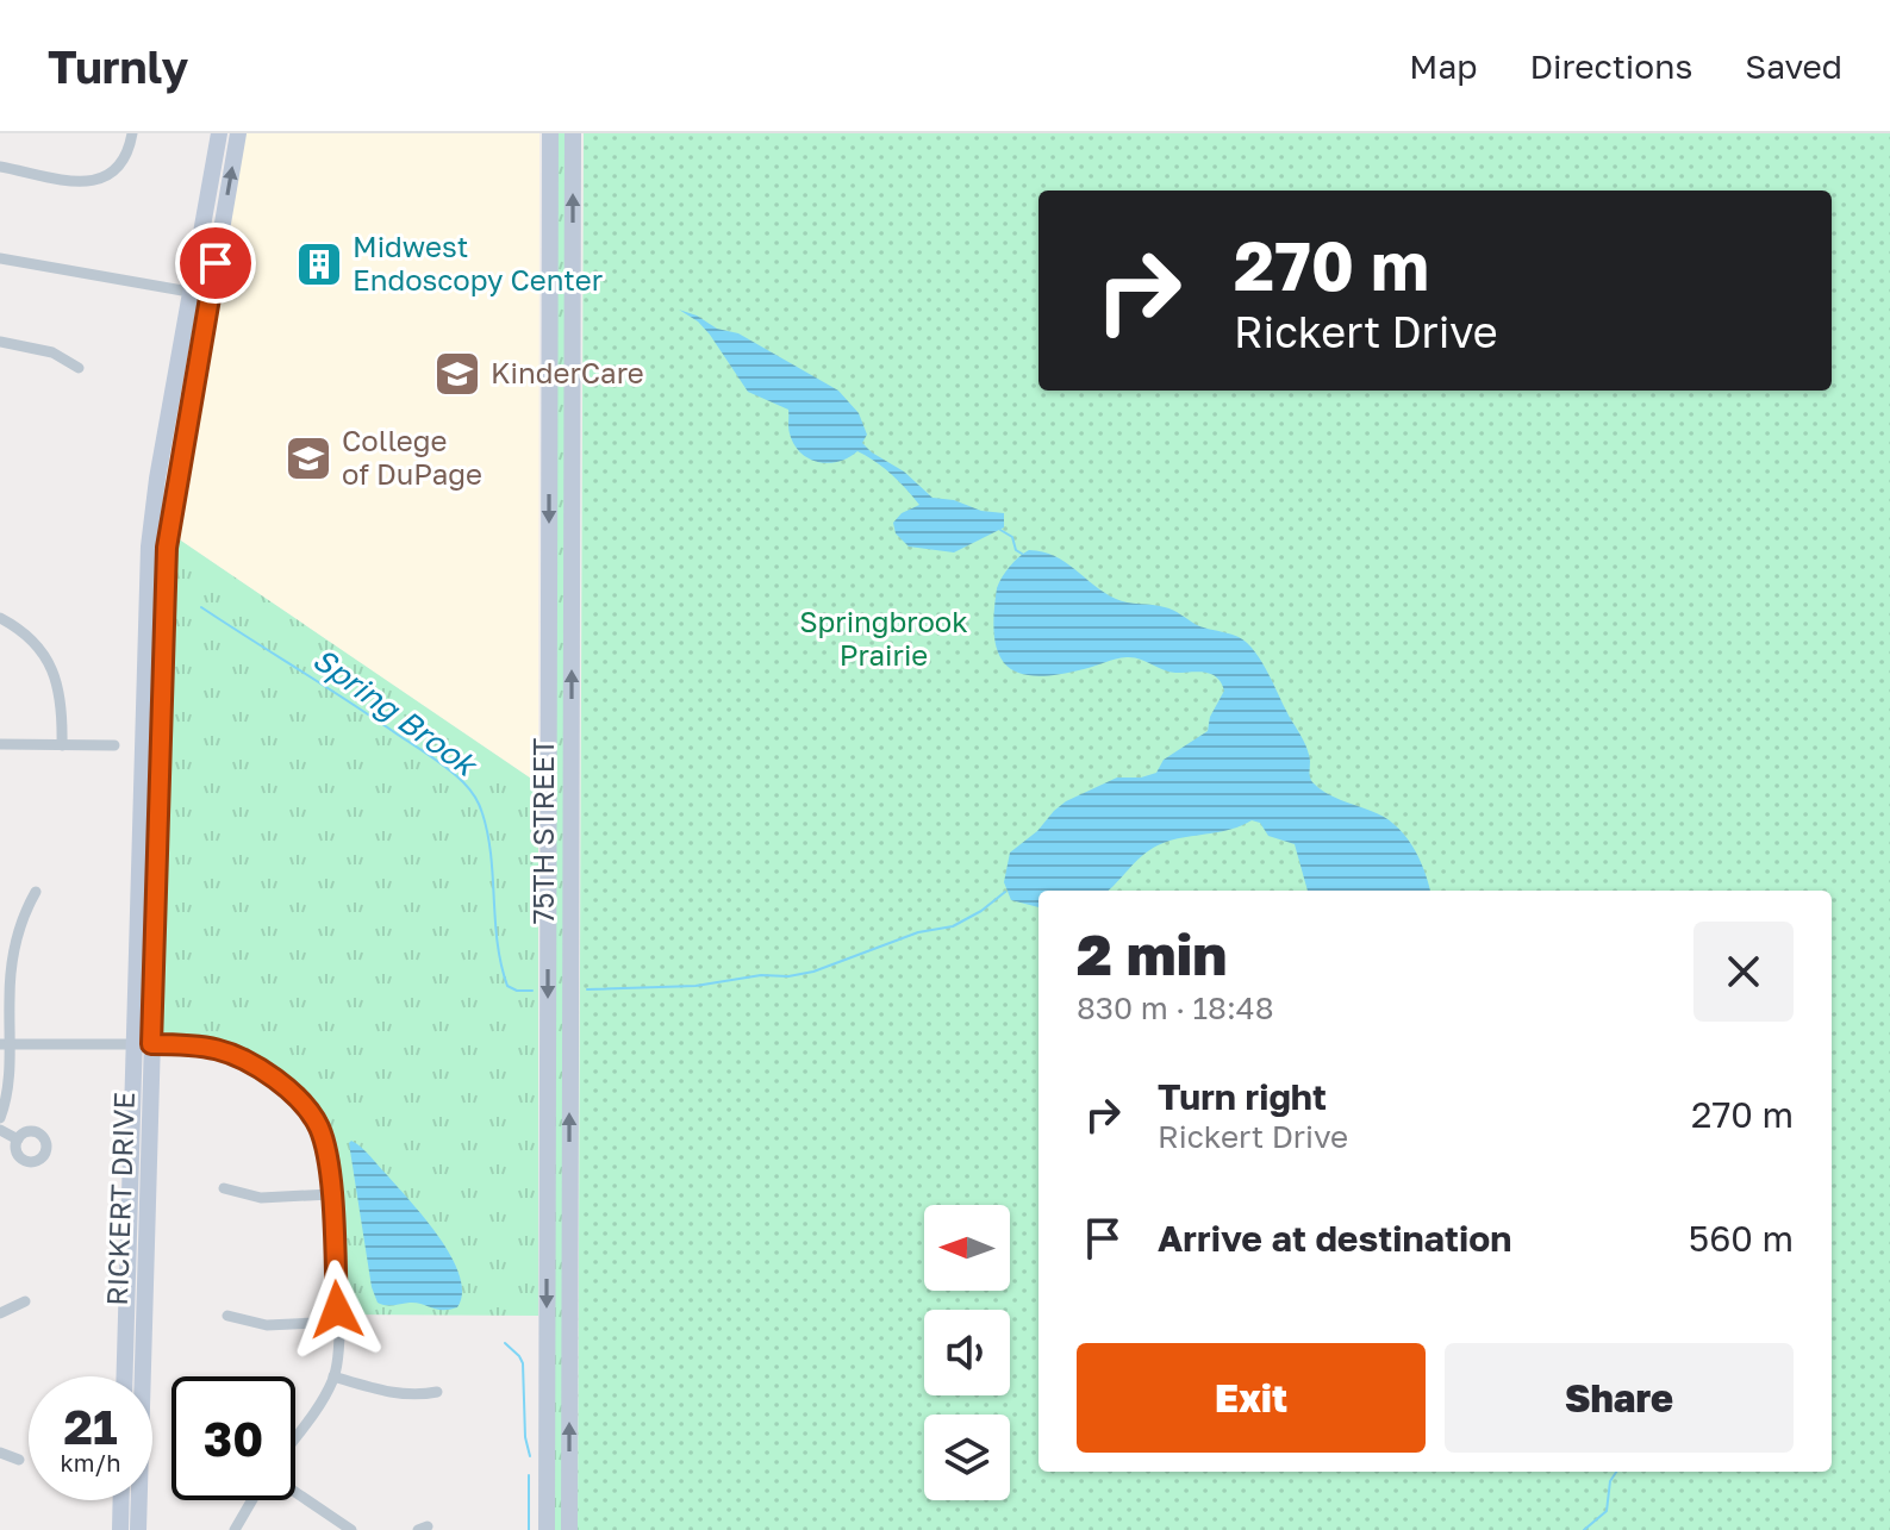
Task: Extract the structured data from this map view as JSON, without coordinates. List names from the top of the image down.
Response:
{
  "streets": {
    "main road": ["75TH STREET", "RICKERT DRIVE"]
  },
  "water": ["Spring Brook"],
  "parks": ["Springbrook Prairie"],
  "places": {
    "building": ["Midwest Endoscopy Center"],
    "school or university": ["KinderCare", "College of DuPage"]
  },
  "north": "left",
  "page": {
    "header": "Turnly",
    "nav": ["Map", "Directions", "Saved"],
    "turn": ["270 m", "Rickert Drive"],
    "heading": ["2 min", "830 m · 18:48"],
    "list": [
      {
        "name": "Turn right",
        "note": "Rickert Drive",
        "value": "270 m"
      },
      {
        "name": "Arrive at destination",
        "value": "560 m"
      }
    ],
    "buttons": ["Exit", "Share"],
    "speed": "21 km/h",
    "limit": "30"
  }
}
